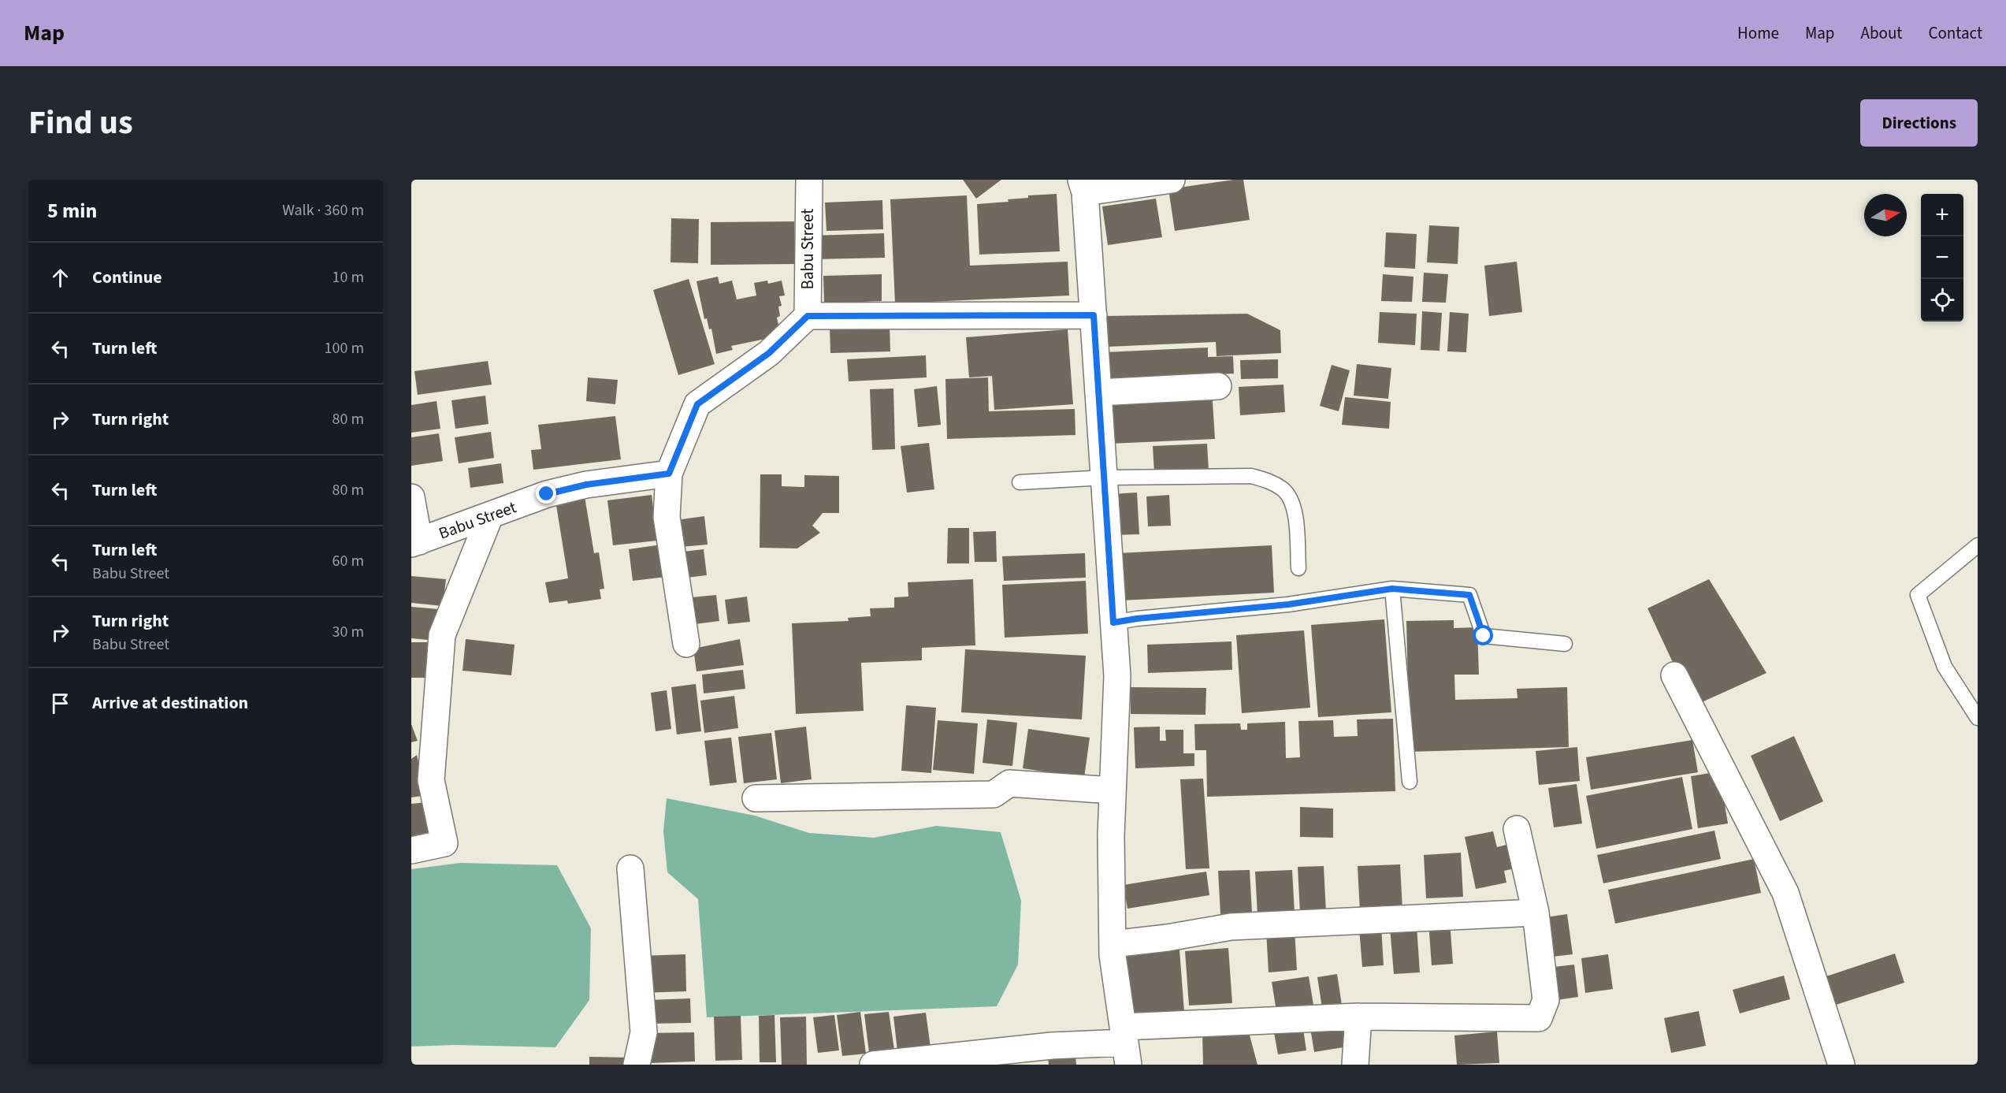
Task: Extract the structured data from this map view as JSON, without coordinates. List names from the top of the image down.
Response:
{
  "streets": {
    "street": ["Babu Street"]
  },
  "north": "right",
  "page": {
    "header": "Map",
    "nav": [
      "Home",
      "Map",
      "About",
      "Contact"
    ],
    "title": "Find us",
    "buttons": "Directions",
    "heading": ["5 min", "Walk · 360 m"],
    "map_buttons": ["+", "−"],
    "list": [
      ["Continue", "10 m"],
      ["Turn left", "100 m"],
      ["Turn right", "80 m"],
      ["Turn left", "80 m"],
      ["Turn left", "Babu Street", "60 m"],
      ["Turn right", "Babu Street", "30 m"],
      "Arrive at destination"
    ]
  }
}
